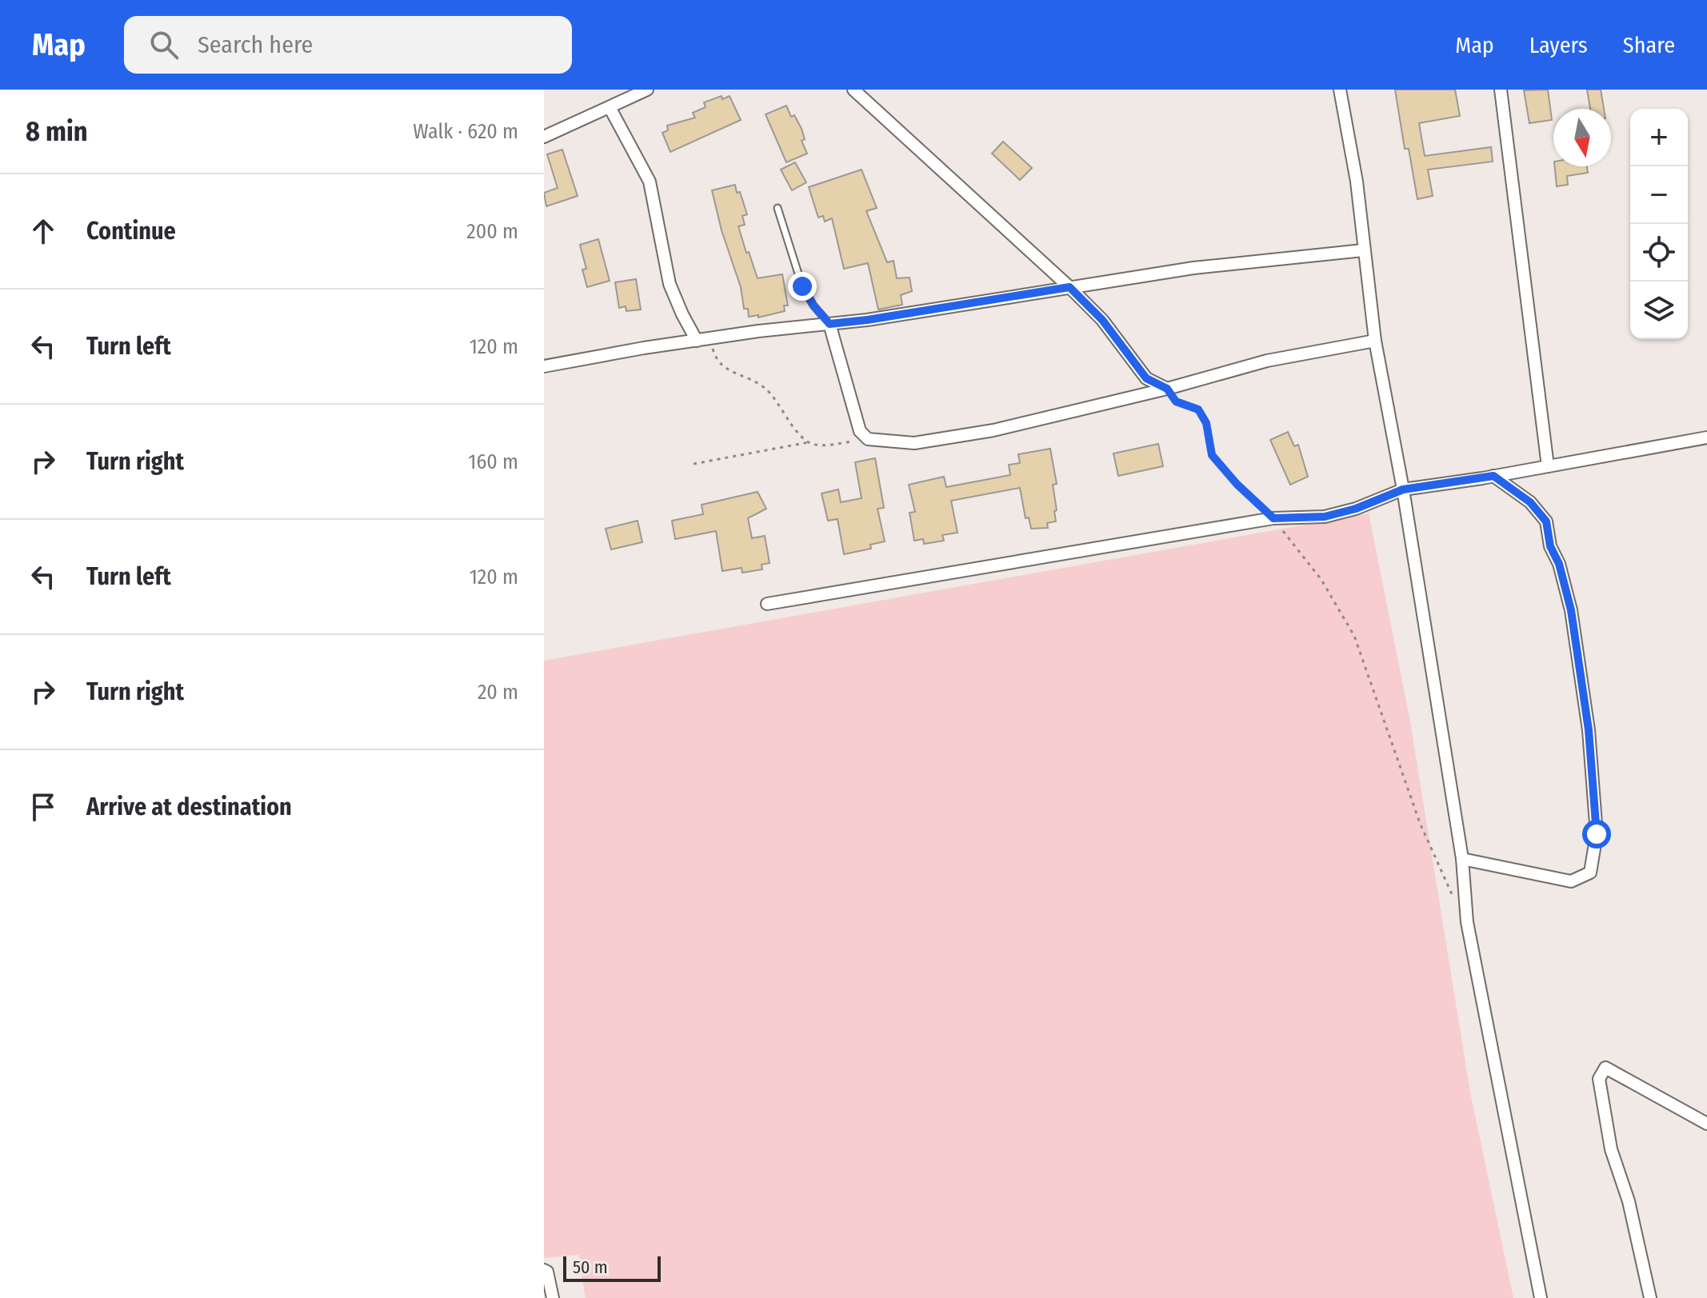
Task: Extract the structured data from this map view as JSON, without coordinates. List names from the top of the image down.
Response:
{
  "scale_bar": "50 m",
  "north": "bottom",
  "page": {
    "header": "Map",
    "search": "Search here",
    "nav": ["Map", "Layers", "Share"],
    "heading": ["8 min", "Walk · 620 m"],
    "map_buttons": ["+", "−"],
    "list": [
      ["Continue", "200 m"],
      ["Turn left", "120 m"],
      ["Turn right", "160 m"],
      ["Turn left", "120 m"],
      ["Turn right", "20 m"],
      "Arrive at destination"
    ],
    "scale": "50 m"
  }
}
